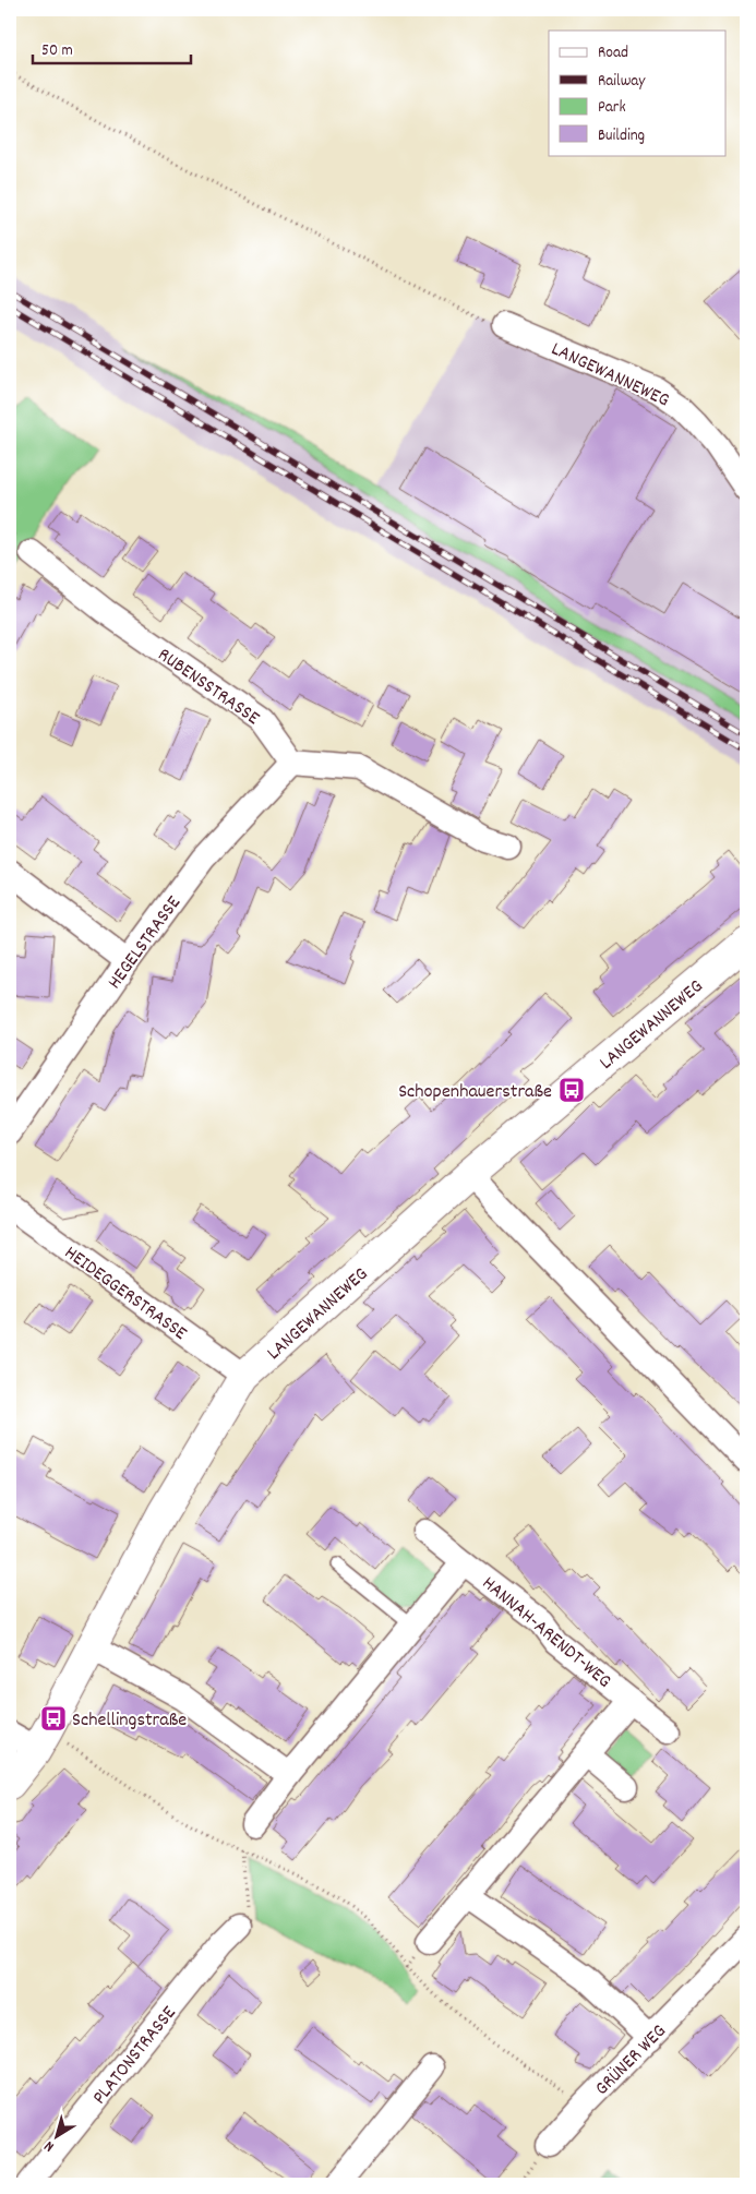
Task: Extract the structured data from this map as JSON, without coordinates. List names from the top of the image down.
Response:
{
  "streets": {
    "street": [
      "LANGEWANNEWEG",
      "RUBENSSTRASSE",
      "HEGELSTRASSE",
      "HEIDEGGERSTRASSE",
      "HANNAH-ARENDT-WEG",
      "PLATONSTRASSE",
      "GRÜNER WEG"
    ]
  },
  "crossings": [
    ["LANGEWANNEWEG", "HEIDEGGERSTRASSE"],
    ["RUBENSSTRASSE", "HEGELSTRASSE"]
  ],
  "places": {
    "bus stop": ["Schopenhauerstraße", "Schellingstraße"]
  },
  "legend": [
    "Road",
    "Railway",
    "Park",
    "Building"
  ],
  "scale_bar": "50 m",
  "north": "bottom left"
}
